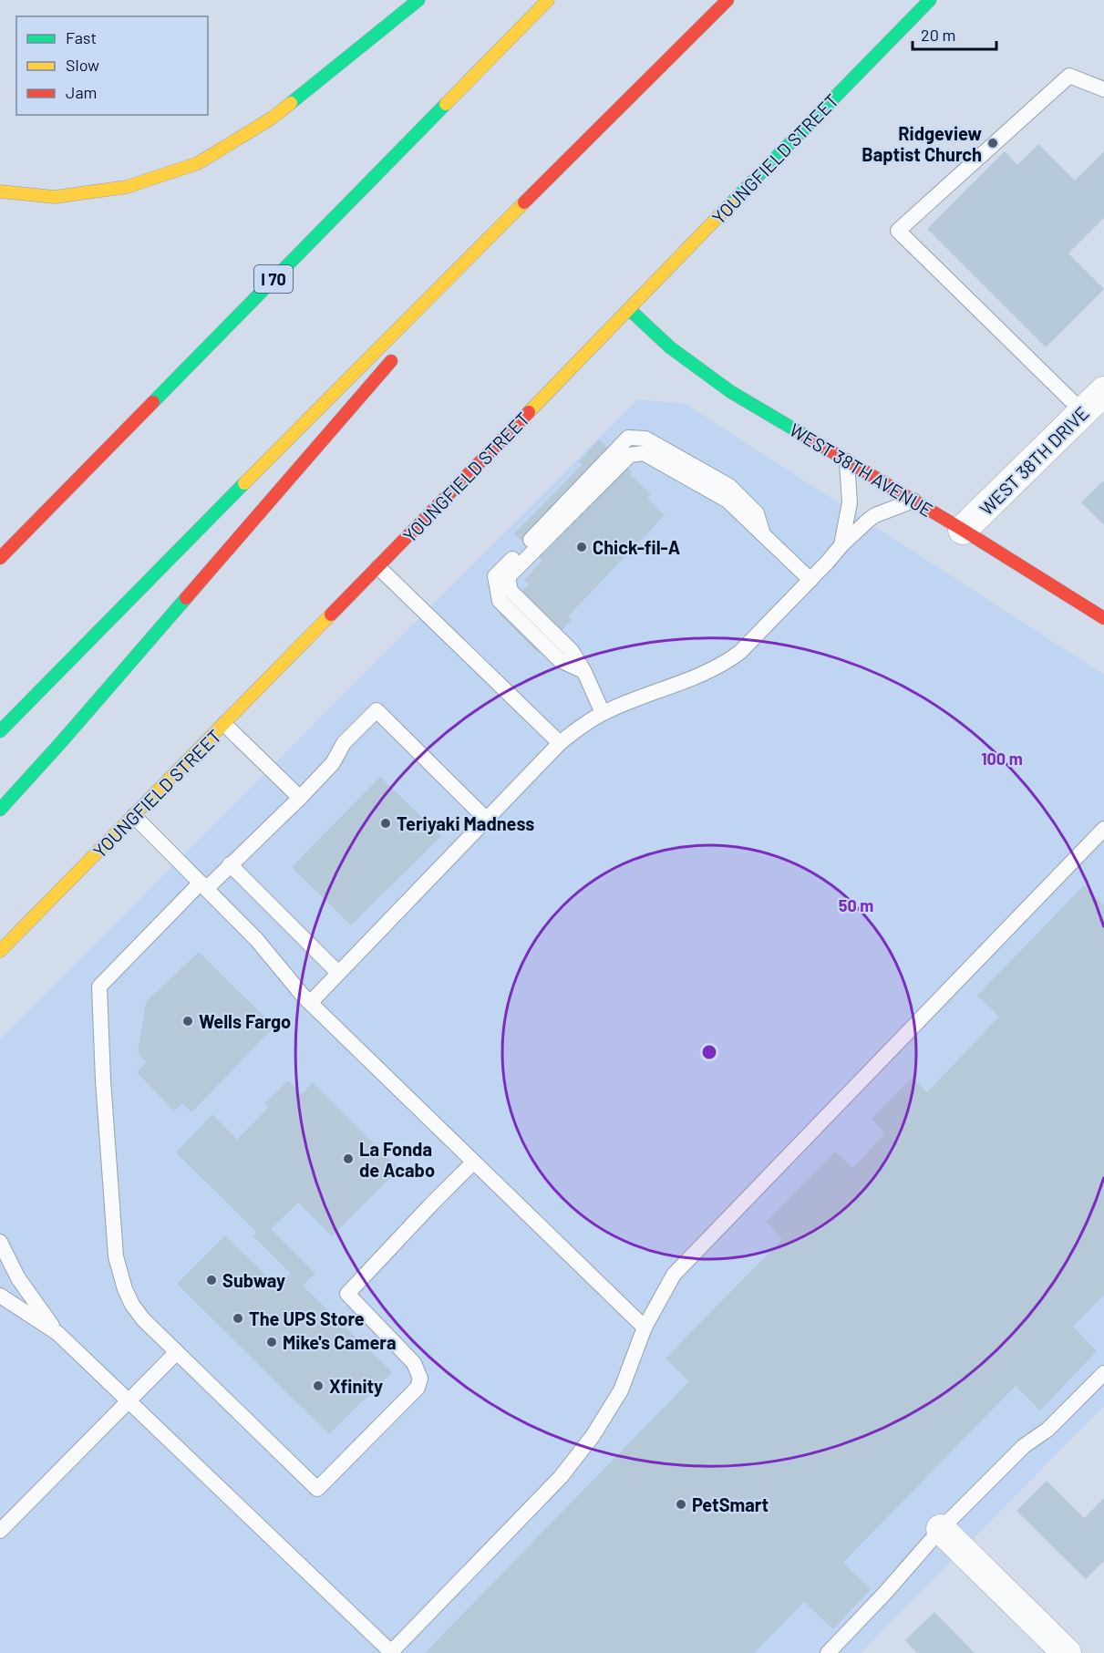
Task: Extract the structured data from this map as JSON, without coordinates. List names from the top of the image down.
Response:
{
  "streets": {
    "main road": ["YOUNGFIELD STREET", "I 70", "WEST 38TH AVENUE"],
    "street": ["WEST 38TH DRIVE"]
  },
  "crossings": [
    ["YOUNGFIELD STREET", "WEST 38TH AVENUE"],
    ["WEST 38TH DRIVE", "WEST 38TH AVENUE"]
  ],
  "places": [
    "Ridgeview Baptist Church",
    "Chick-fil-A",
    "Teriyaki Madness",
    "Wells Fargo",
    "La Fonda de Acabo",
    "Subway",
    "The UPS Store",
    "Mike's Camera",
    "Xfinity",
    "PetSmart"
  ],
  "legend": ["Fast", "Slow", "Jam"],
  "scale_bar": "20 m",
  "rings": ["100 m", "50 m"]
}
